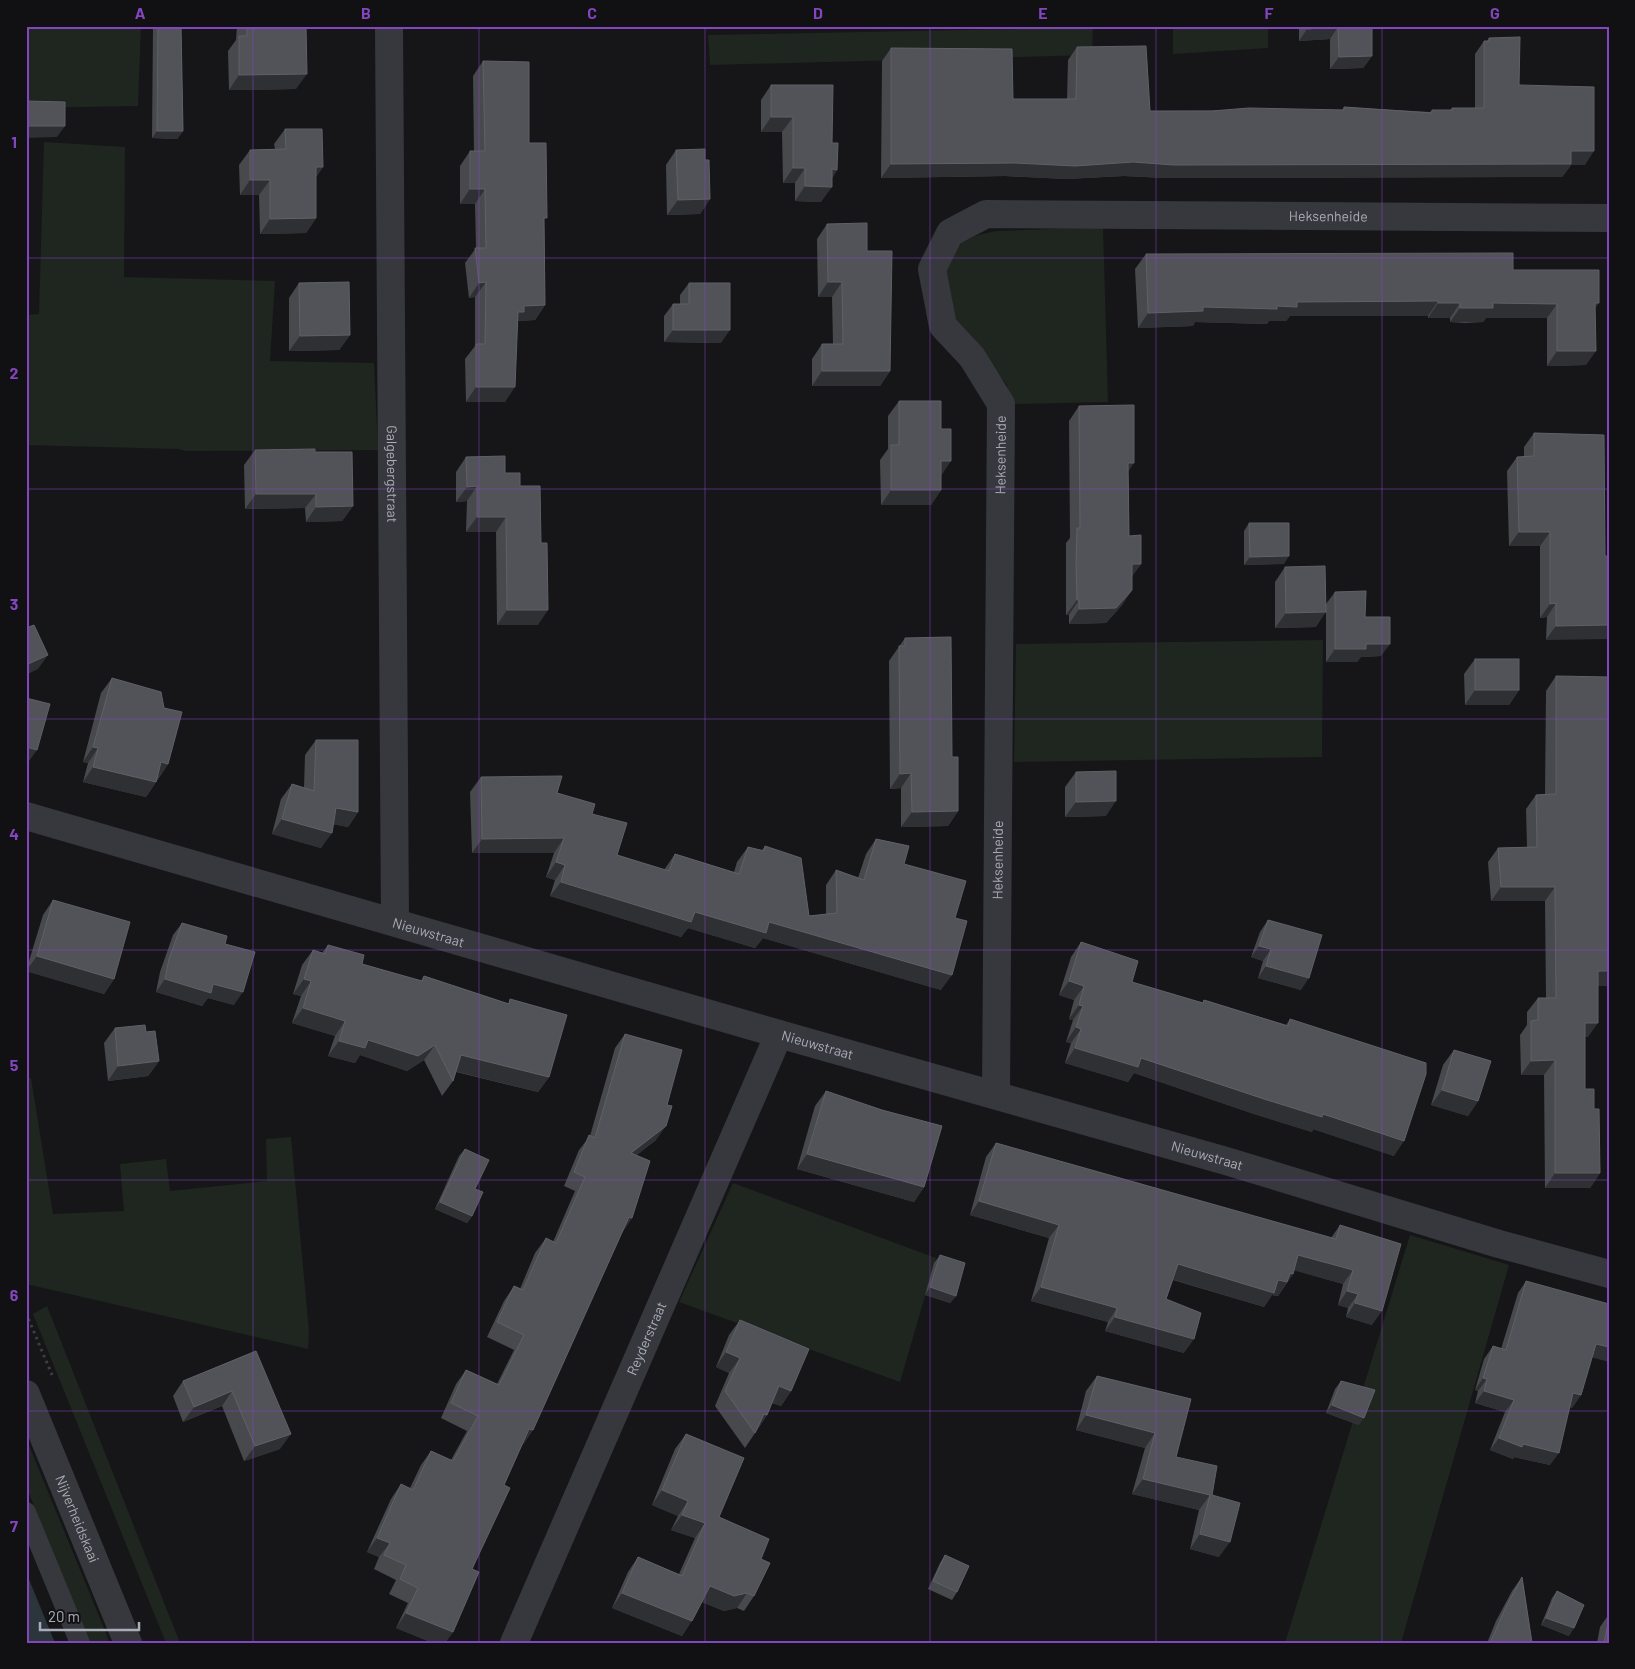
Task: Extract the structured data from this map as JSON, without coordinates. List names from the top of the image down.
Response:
{
  "streets": {
    "street": [
      "Heksenheide",
      "Galgebergstraat",
      "Nieuwstraat",
      "Reyderstraat",
      "Nijverheidskaai"
    ]
  },
  "crossings": [
    ["Heksenheide", "Nieuwstraat"],
    ["Galgebergstraat", "Nieuwstraat"],
    ["Nieuwstraat", "Reyderstraat"]
  ],
  "scale_bar": "20 m",
  "grid": {
    "columns": [
      "A",
      "B",
      "C",
      "D",
      "E",
      "F",
      "G"
    ],
    "rows": [
      "1",
      "2",
      "3",
      "4",
      "5",
      "6",
      "7"
    ]
  }
}
